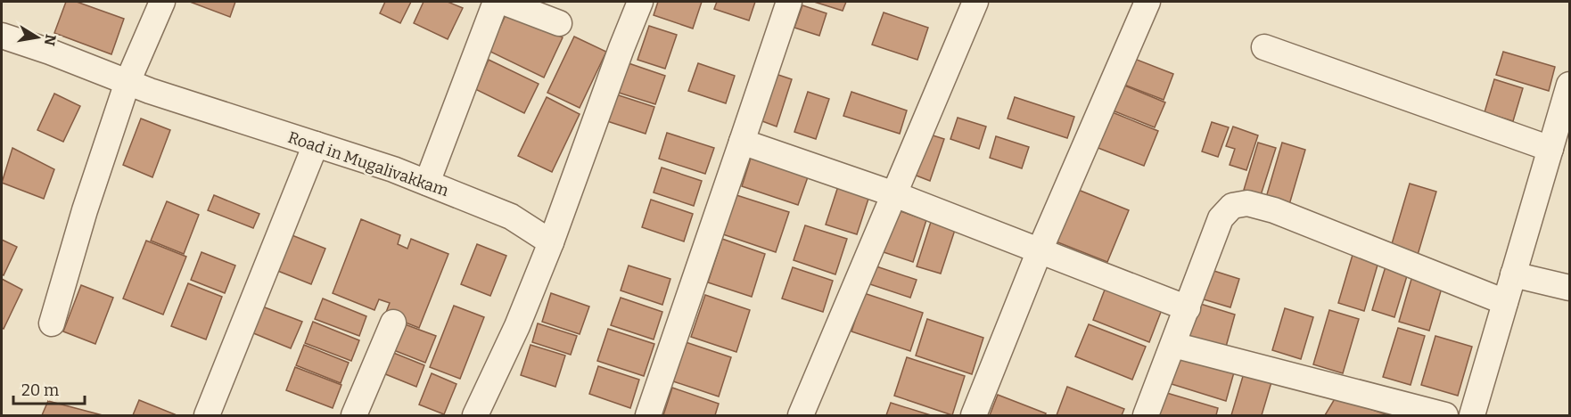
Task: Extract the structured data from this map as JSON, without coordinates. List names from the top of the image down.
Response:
{
  "streets": {
    "street": ["Road in Mugalivakkam"]
  },
  "scale_bar": "20 m",
  "north": "right"
}
